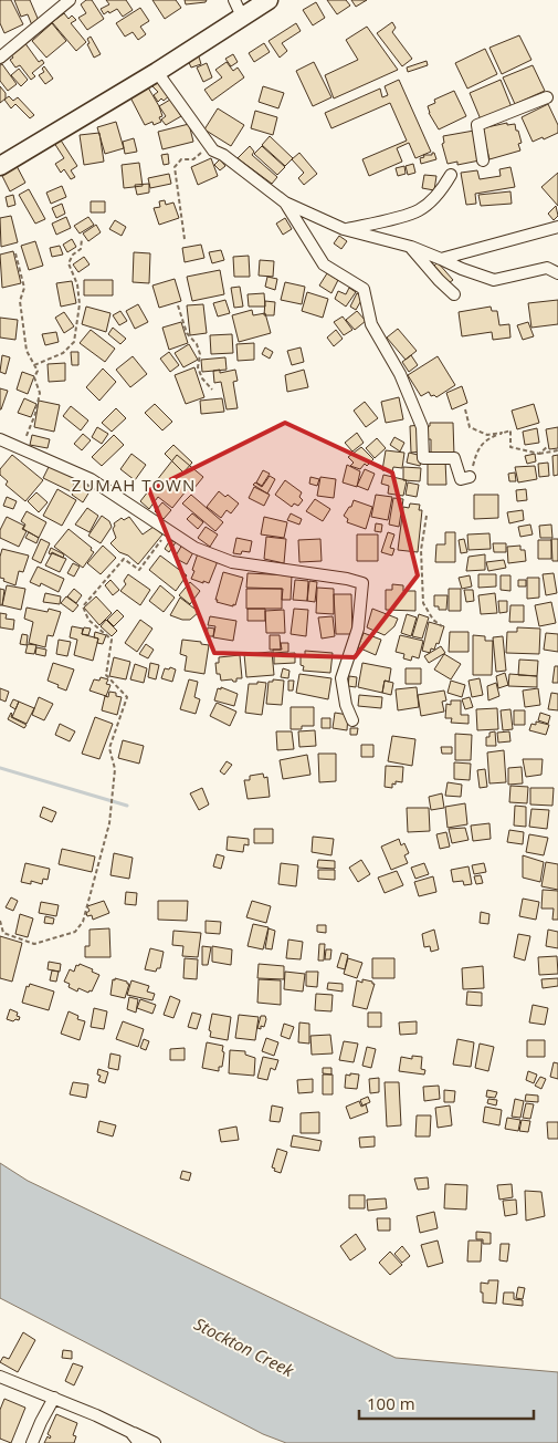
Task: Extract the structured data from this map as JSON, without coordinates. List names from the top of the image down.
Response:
{
  "districts": ["ZUMAH TOWN"],
  "water": ["Stockton Creek"],
  "scale_bar": "100 m"
}
